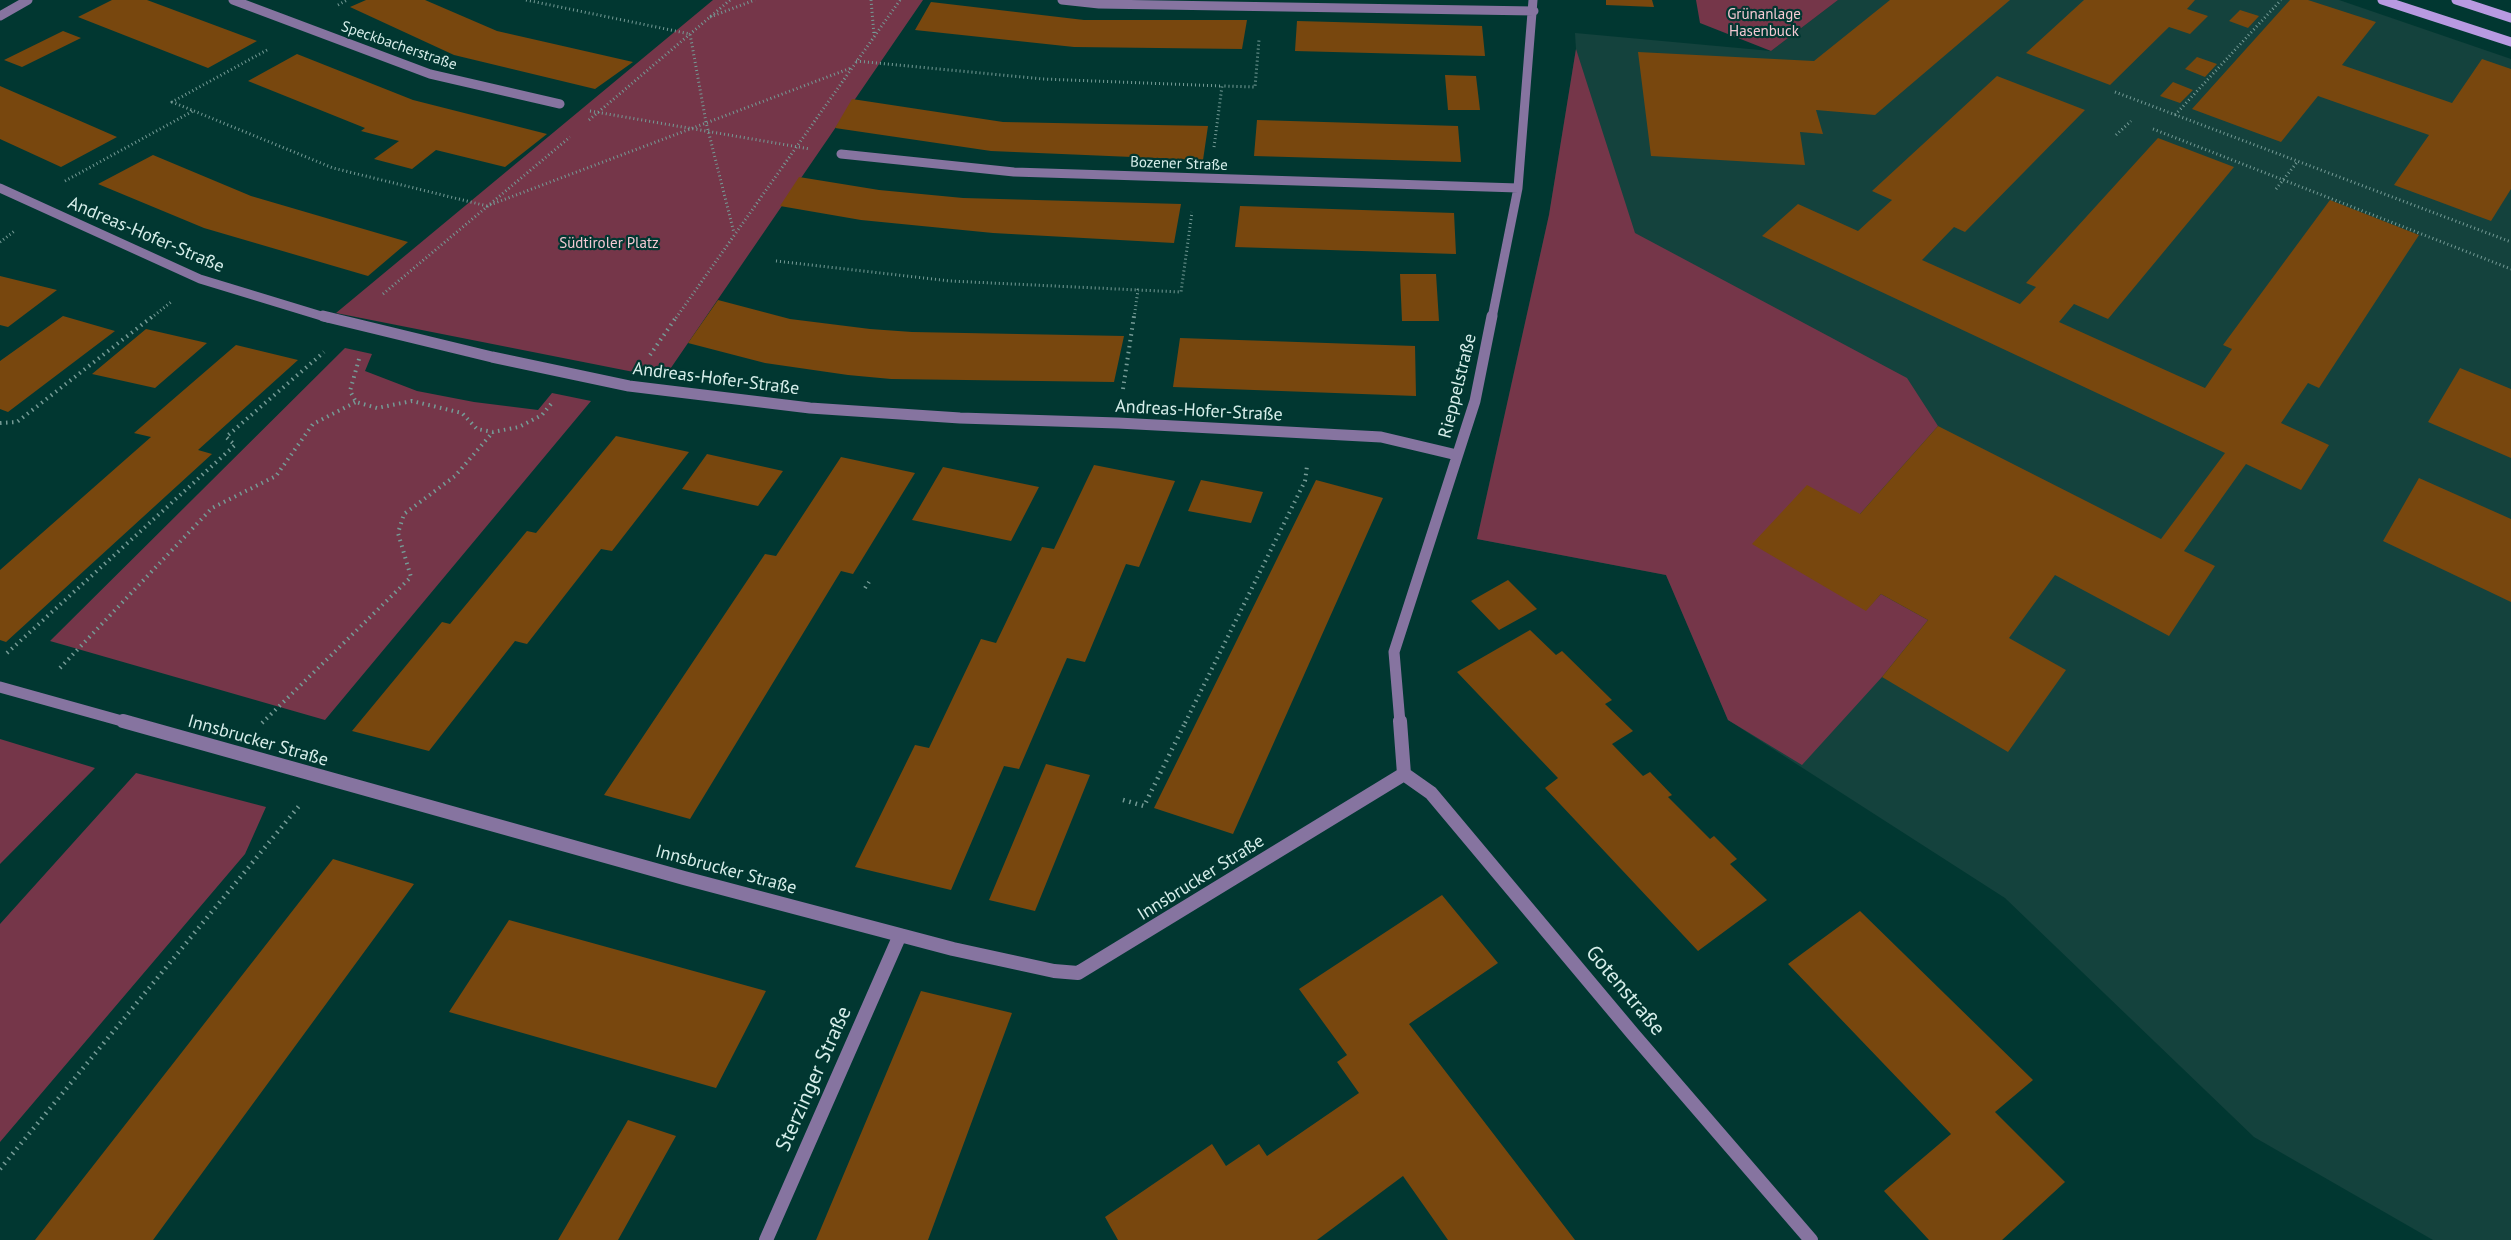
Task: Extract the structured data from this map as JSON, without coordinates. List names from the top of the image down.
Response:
{
  "streets": {
    "street": [
      "Speckbacherstraße",
      "Bozener Straße",
      "Andreas-Hofer-Straße",
      "Rieppelstraße",
      "Innsbrucker Straße",
      "Gotenstraße",
      "Sterzinger Straße"
    ]
  },
  "crossings": [
    ["Bozener Straße", "Rieppelstraße"],
    ["Andreas-Hofer-Straße", "Rieppelstraße"],
    ["Rieppelstraße", "Innsbrucker Straße"],
    ["Rieppelstraße", "Gotenstraße"],
    ["Innsbrucker Straße", "Gotenstraße"],
    ["Innsbrucker Straße", "Sterzinger Straße"]
  ],
  "parks": ["Grünanlage Hasenbuck", "Südtiroler Platz"]
}
